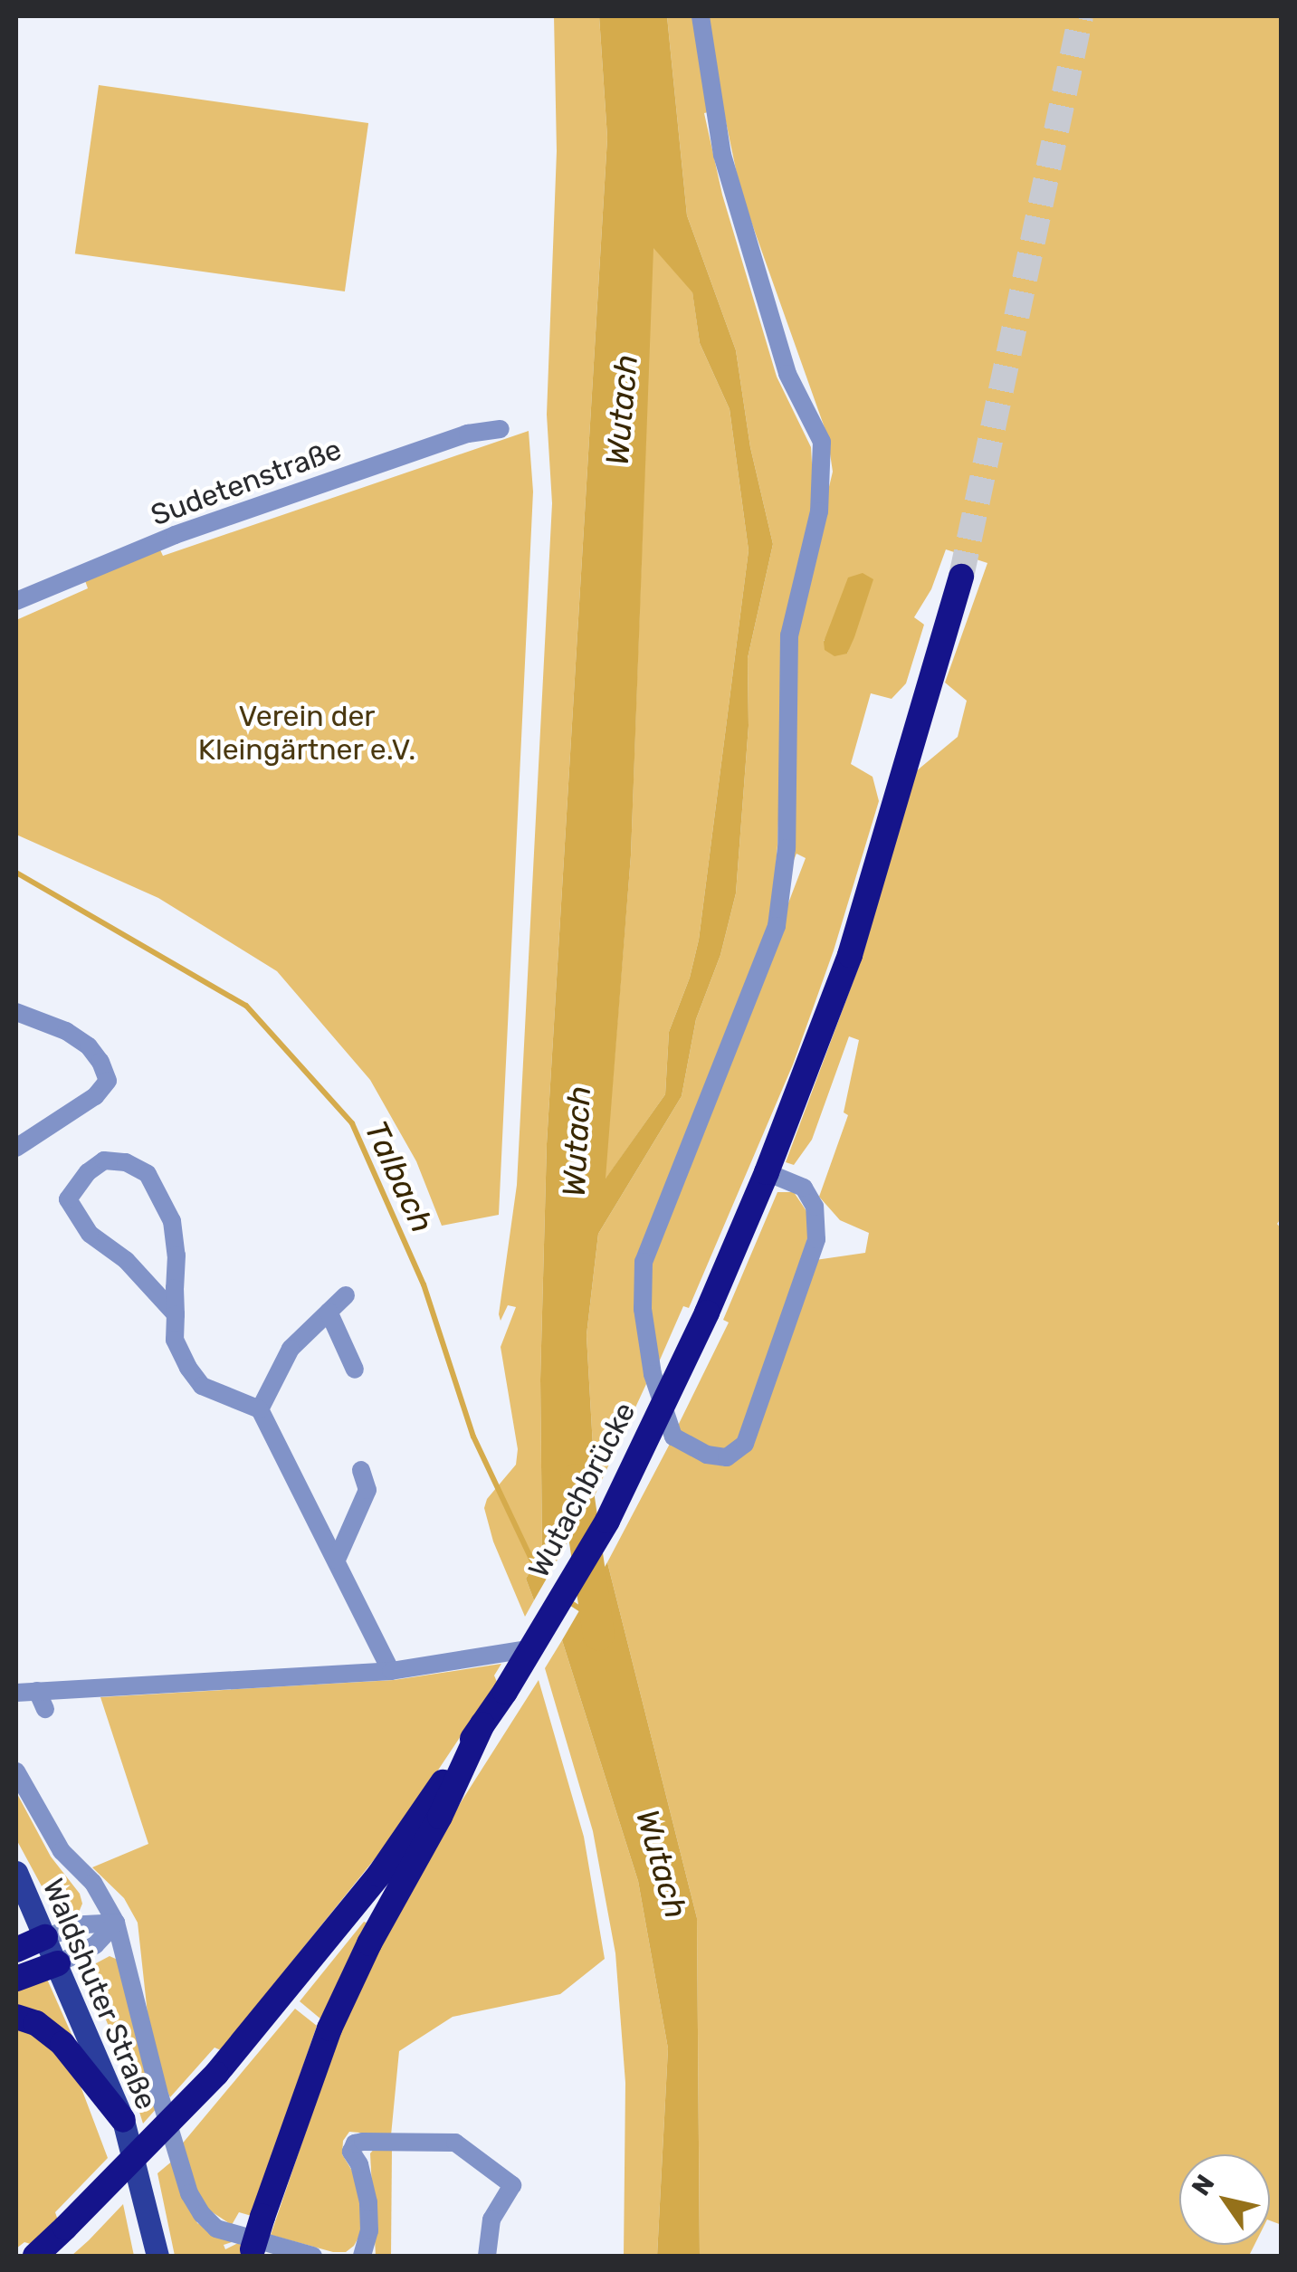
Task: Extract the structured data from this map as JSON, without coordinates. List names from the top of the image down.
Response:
{
  "streets": {
    "highway": ["Wutachbrücke"],
    "main road": ["Waldshuter Straße"],
    "street": ["Sudetenstraße"]
  },
  "water": ["Wutach", "Talbach"],
  "parks": ["Verein der Kleingärtner e.V."],
  "north": "top left"
}
